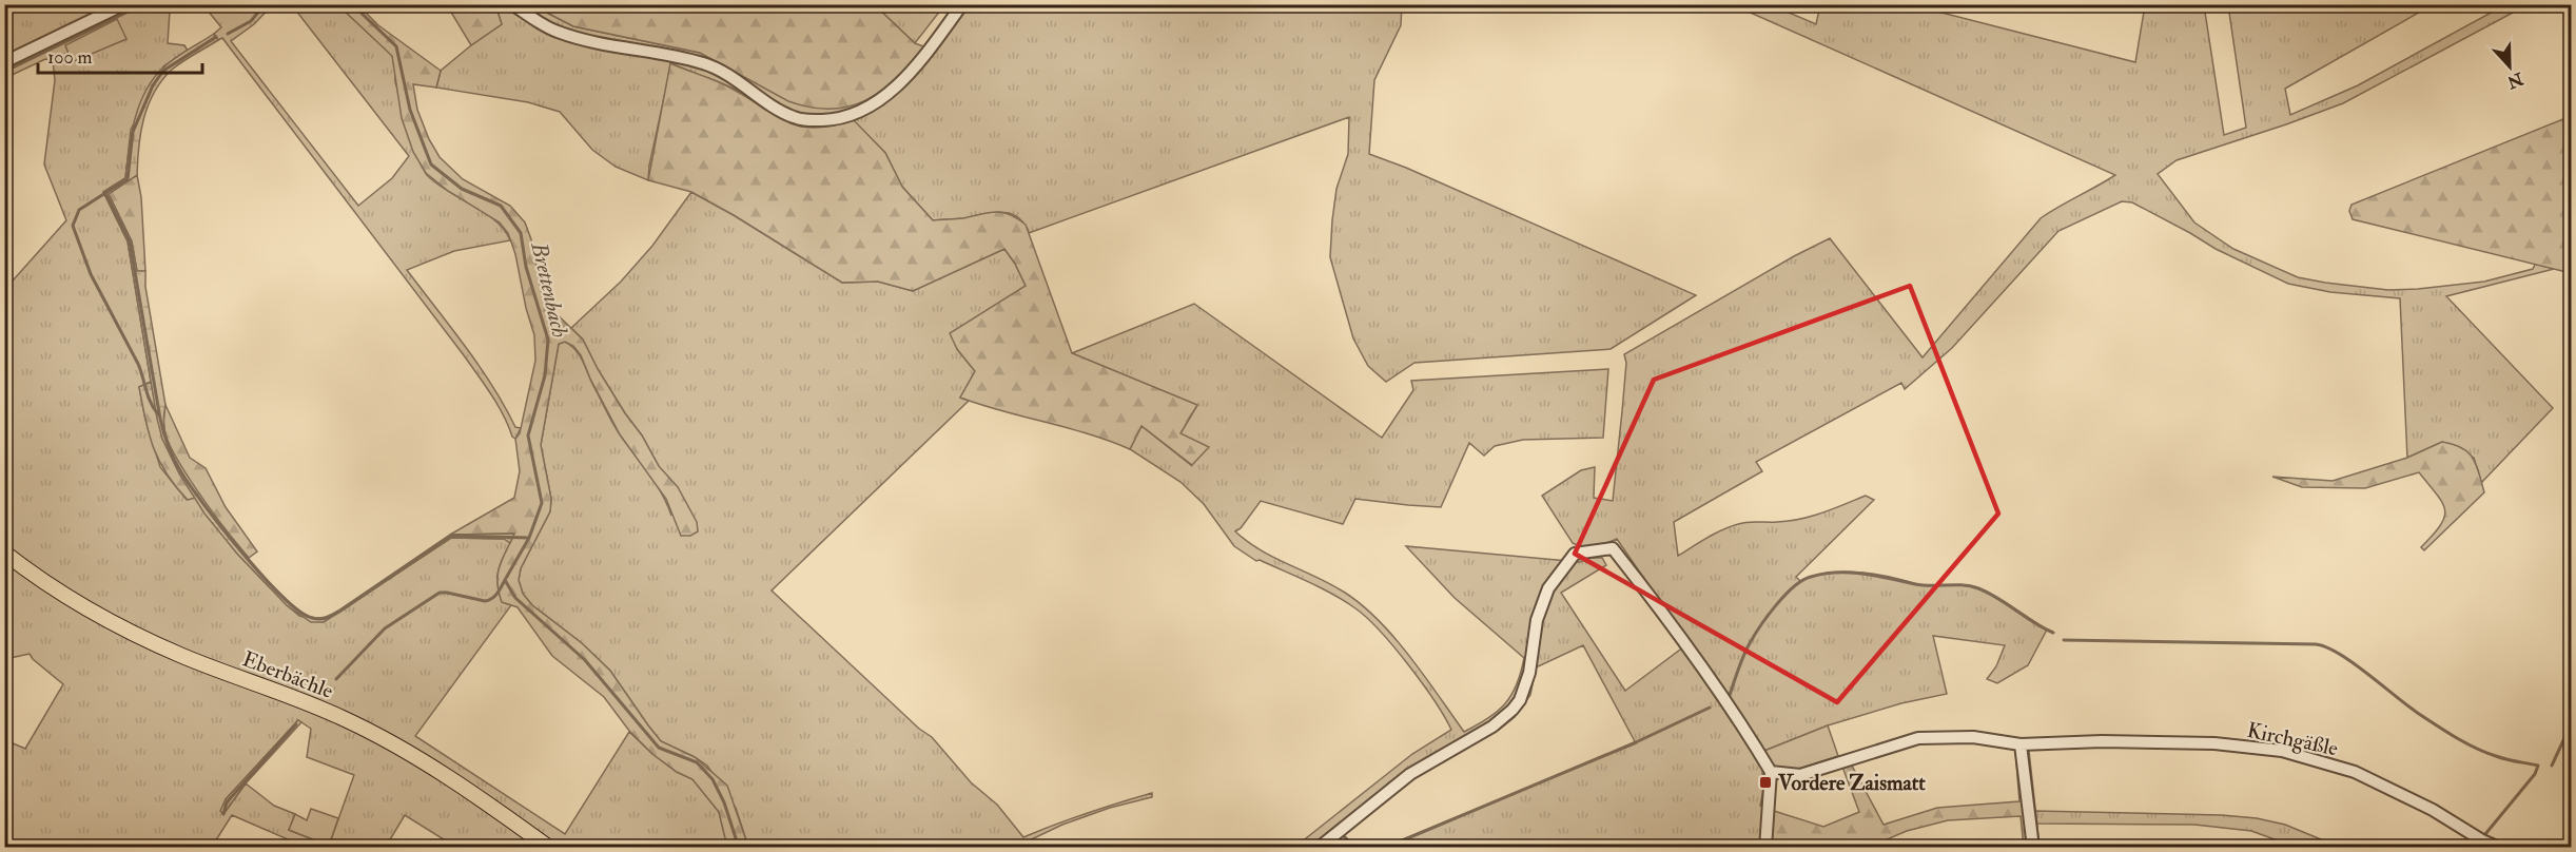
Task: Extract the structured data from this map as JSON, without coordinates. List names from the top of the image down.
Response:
{
  "streets": {
    "main road": ["Eberbächle"],
    "street": ["Kirchgäßle"]
  },
  "water": ["Brettenbach"],
  "places": {
    "transit": ["Vordere Zaismatt"]
  },
  "scale_bar": "100 m",
  "north": "bottom"
}
